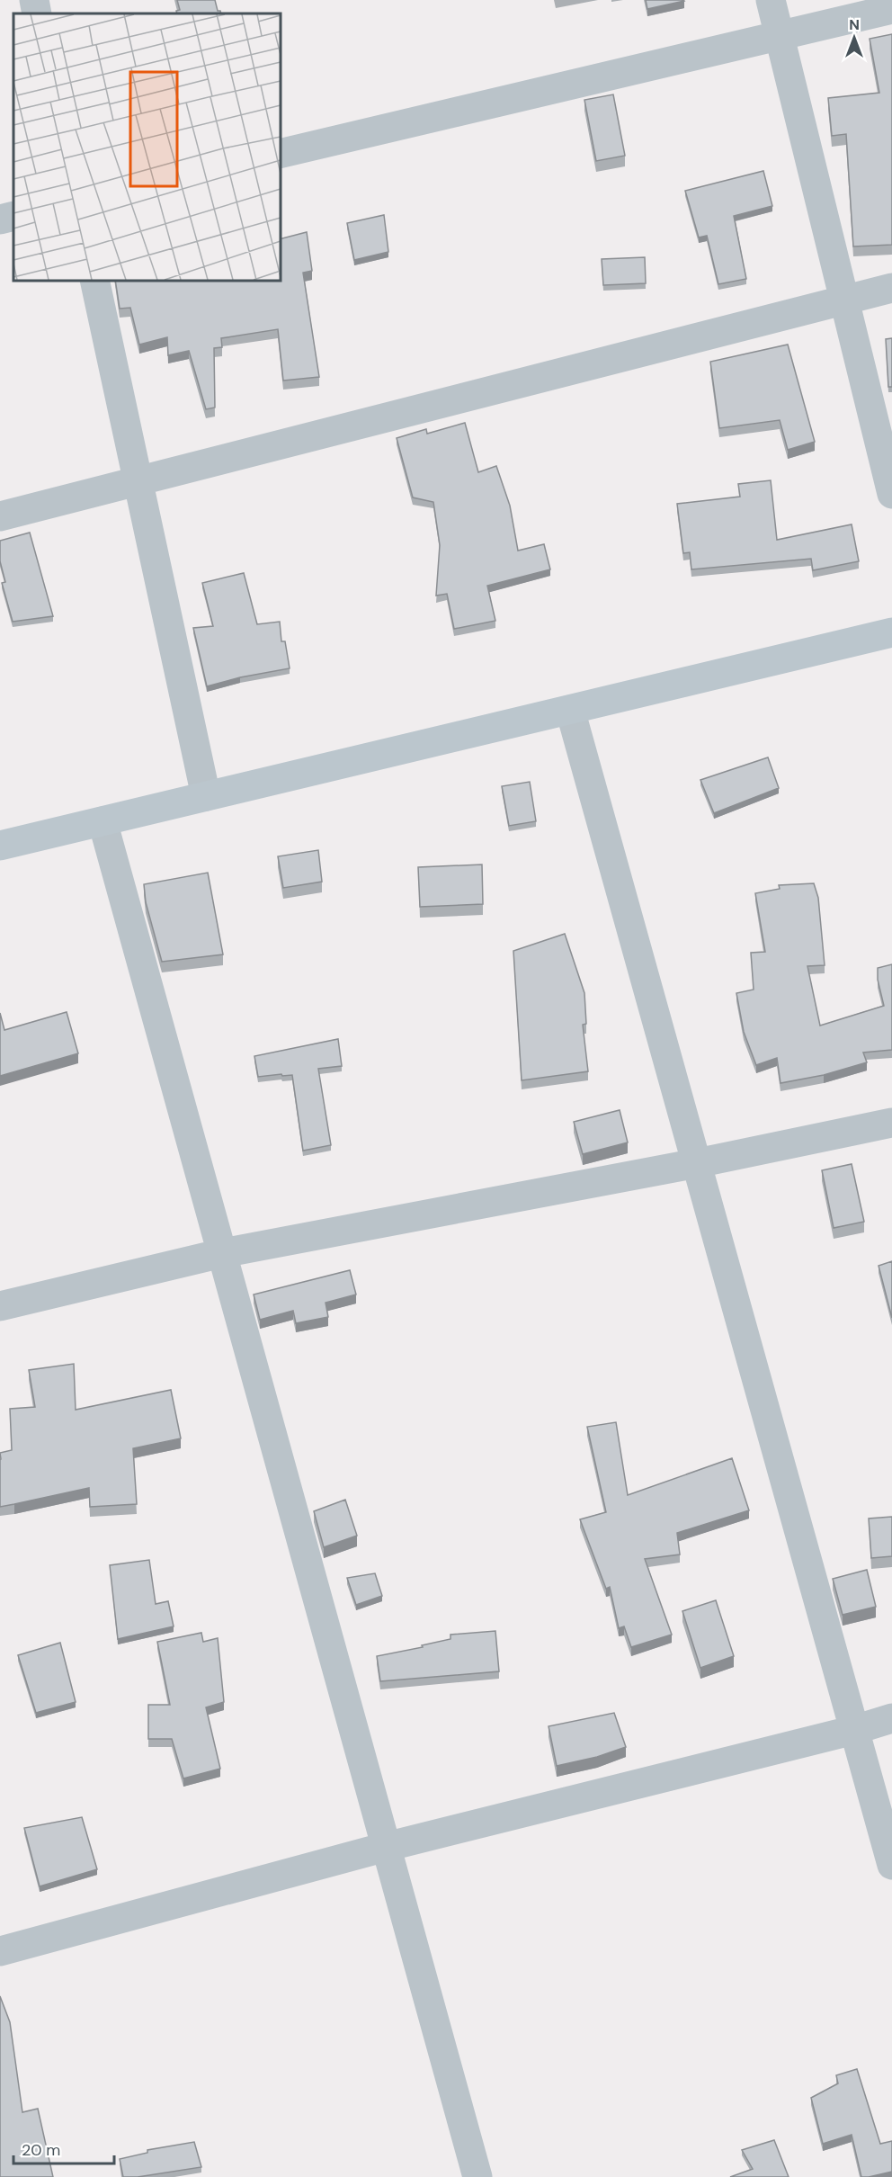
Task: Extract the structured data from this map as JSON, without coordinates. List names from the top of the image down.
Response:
{
  "scale_bar": "20 m",
  "north": "top"
}
